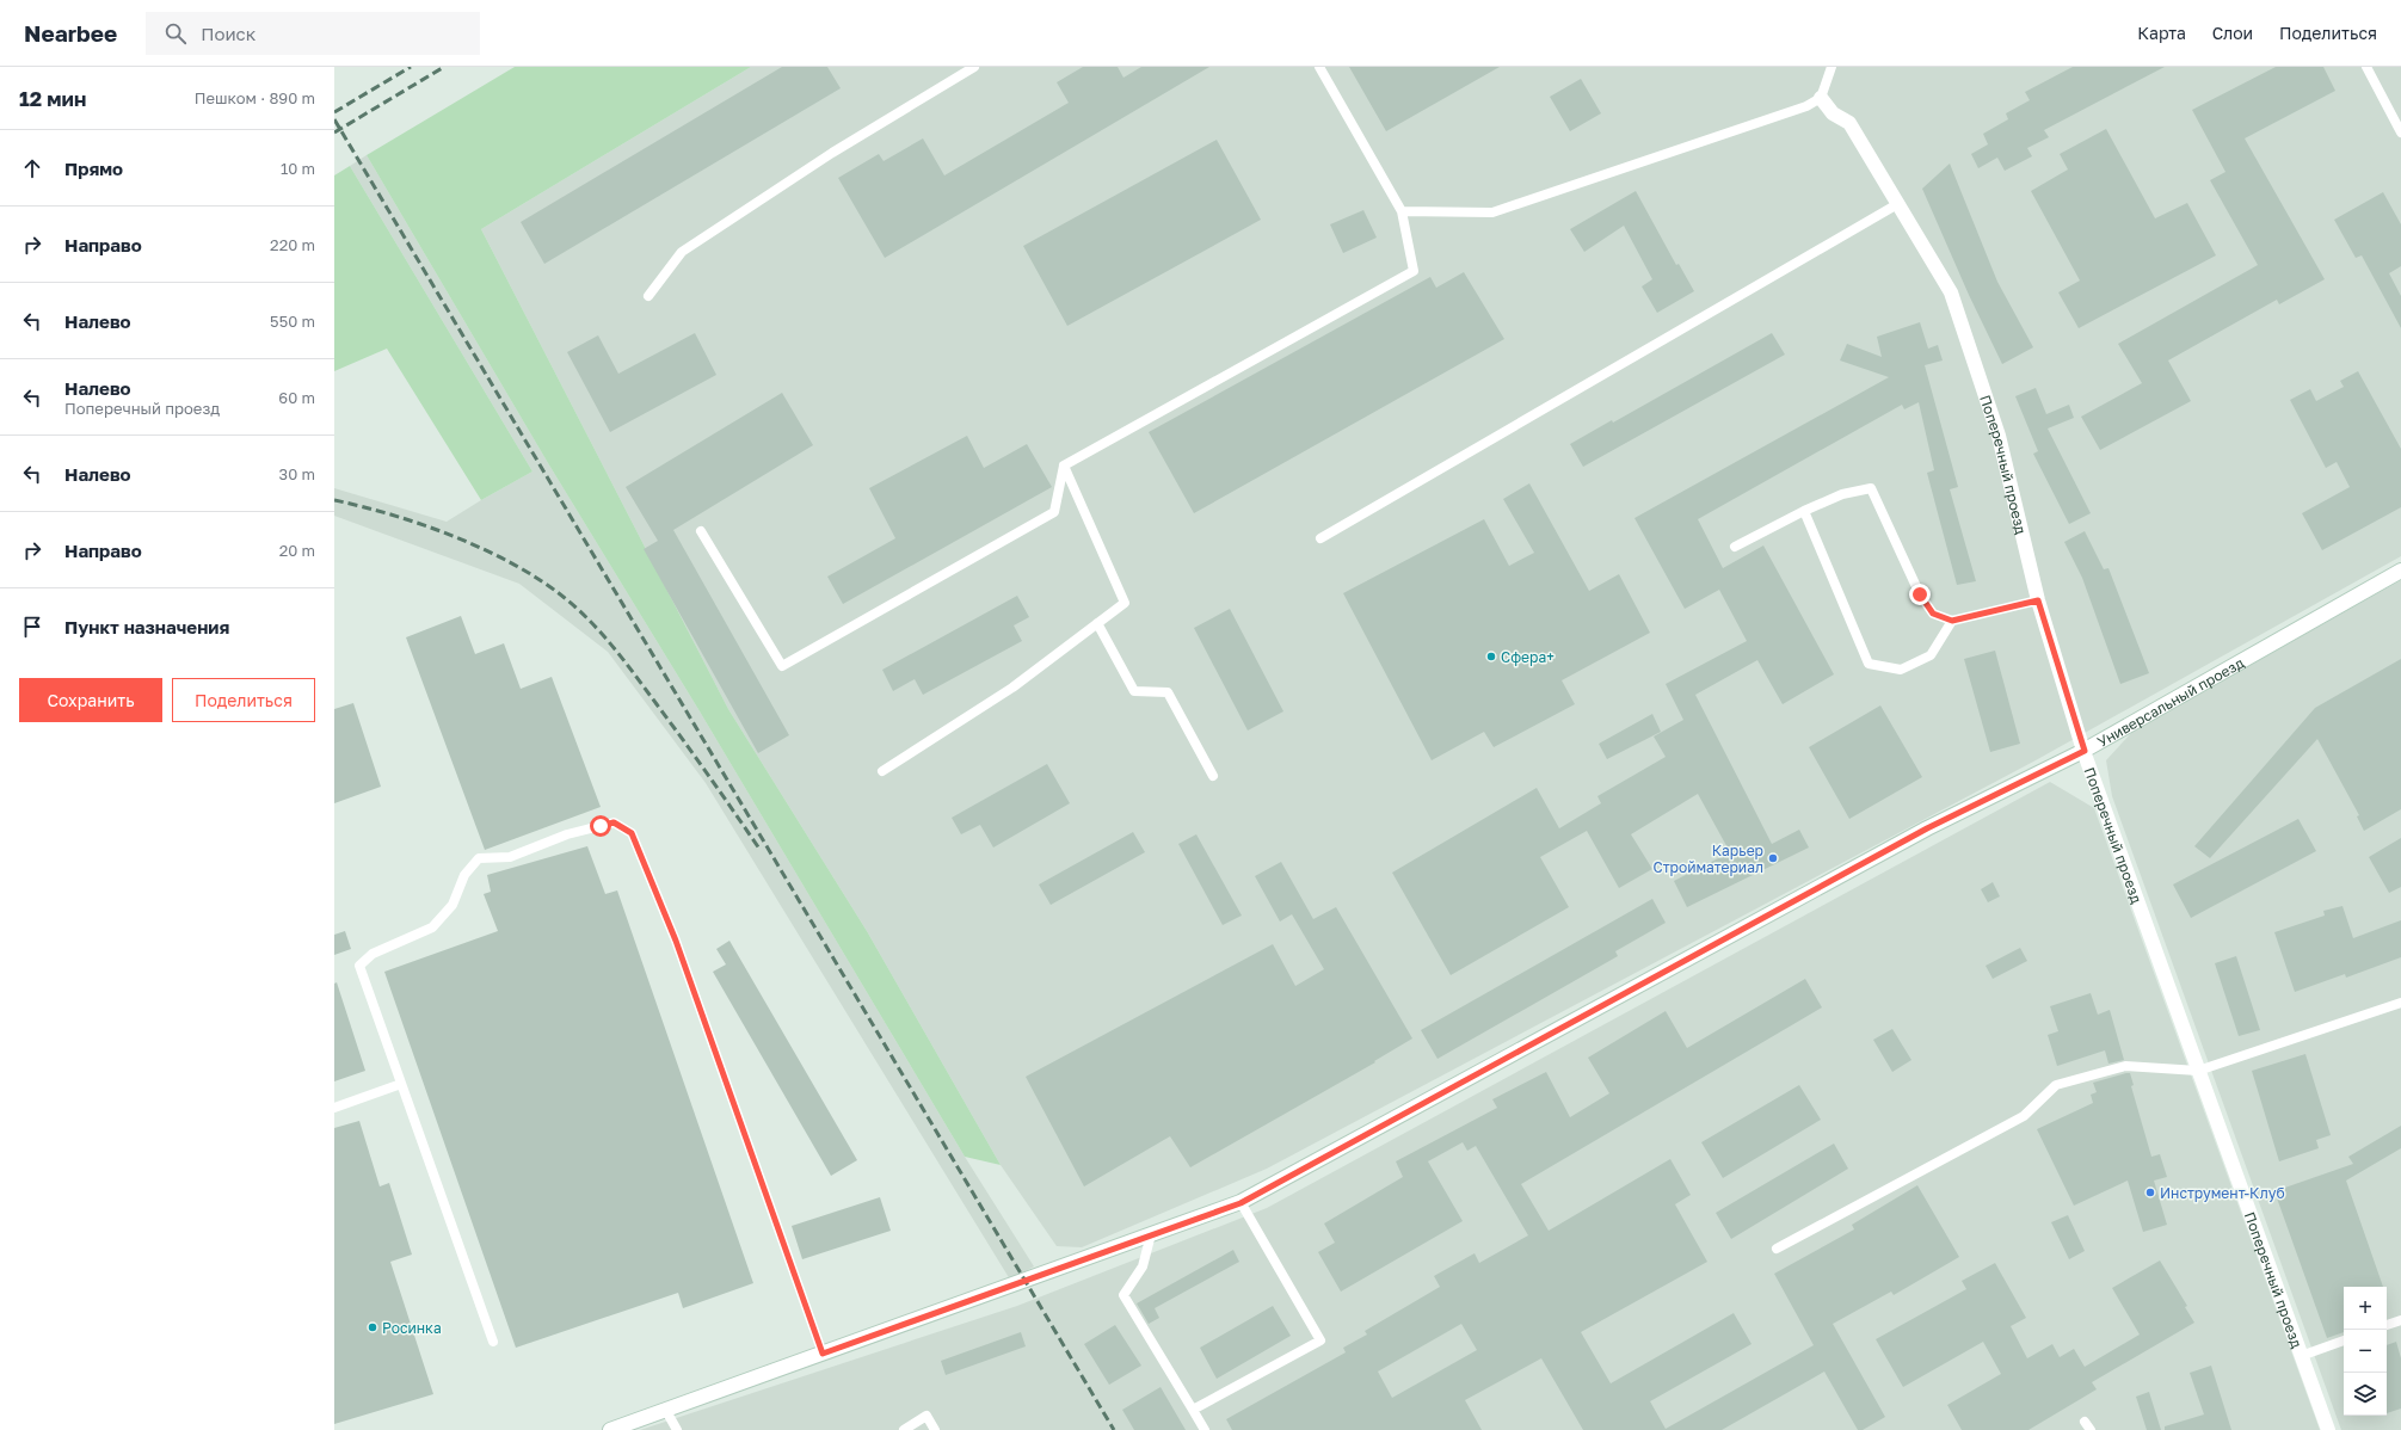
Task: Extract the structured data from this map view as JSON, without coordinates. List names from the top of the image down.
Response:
{
  "streets": {
    "street": ["Поперечный проезд", "Универсальный проезд"]
  },
  "crossings": [
    ["Поперечный проезд", "Универсальный проезд"]
  ],
  "places": [
    "Сфера+",
    "Карьер Стройматериал",
    "Инструмент-Клуб",
    "Росинка"
  ],
  "page": {
    "header": "Nearbee",
    "search": "Поиск",
    "nav": ["Карта", "Слои", "Поделиться"],
    "heading": ["12 мин", "Пешком · 890 m"],
    "list": [
      ["Прямо", "10 m"],
      ["Направо", "220 m"],
      ["Налево", "550 m"],
      ["Налево", "Поперечный проезд", "60 m"],
      ["Налево", "30 m"],
      ["Направо", "20 m"],
      "Пункт назначения"
    ],
    "buttons": ["Сохранить", "Поделиться"],
    "map_buttons": ["+", "−"]
  }
}
